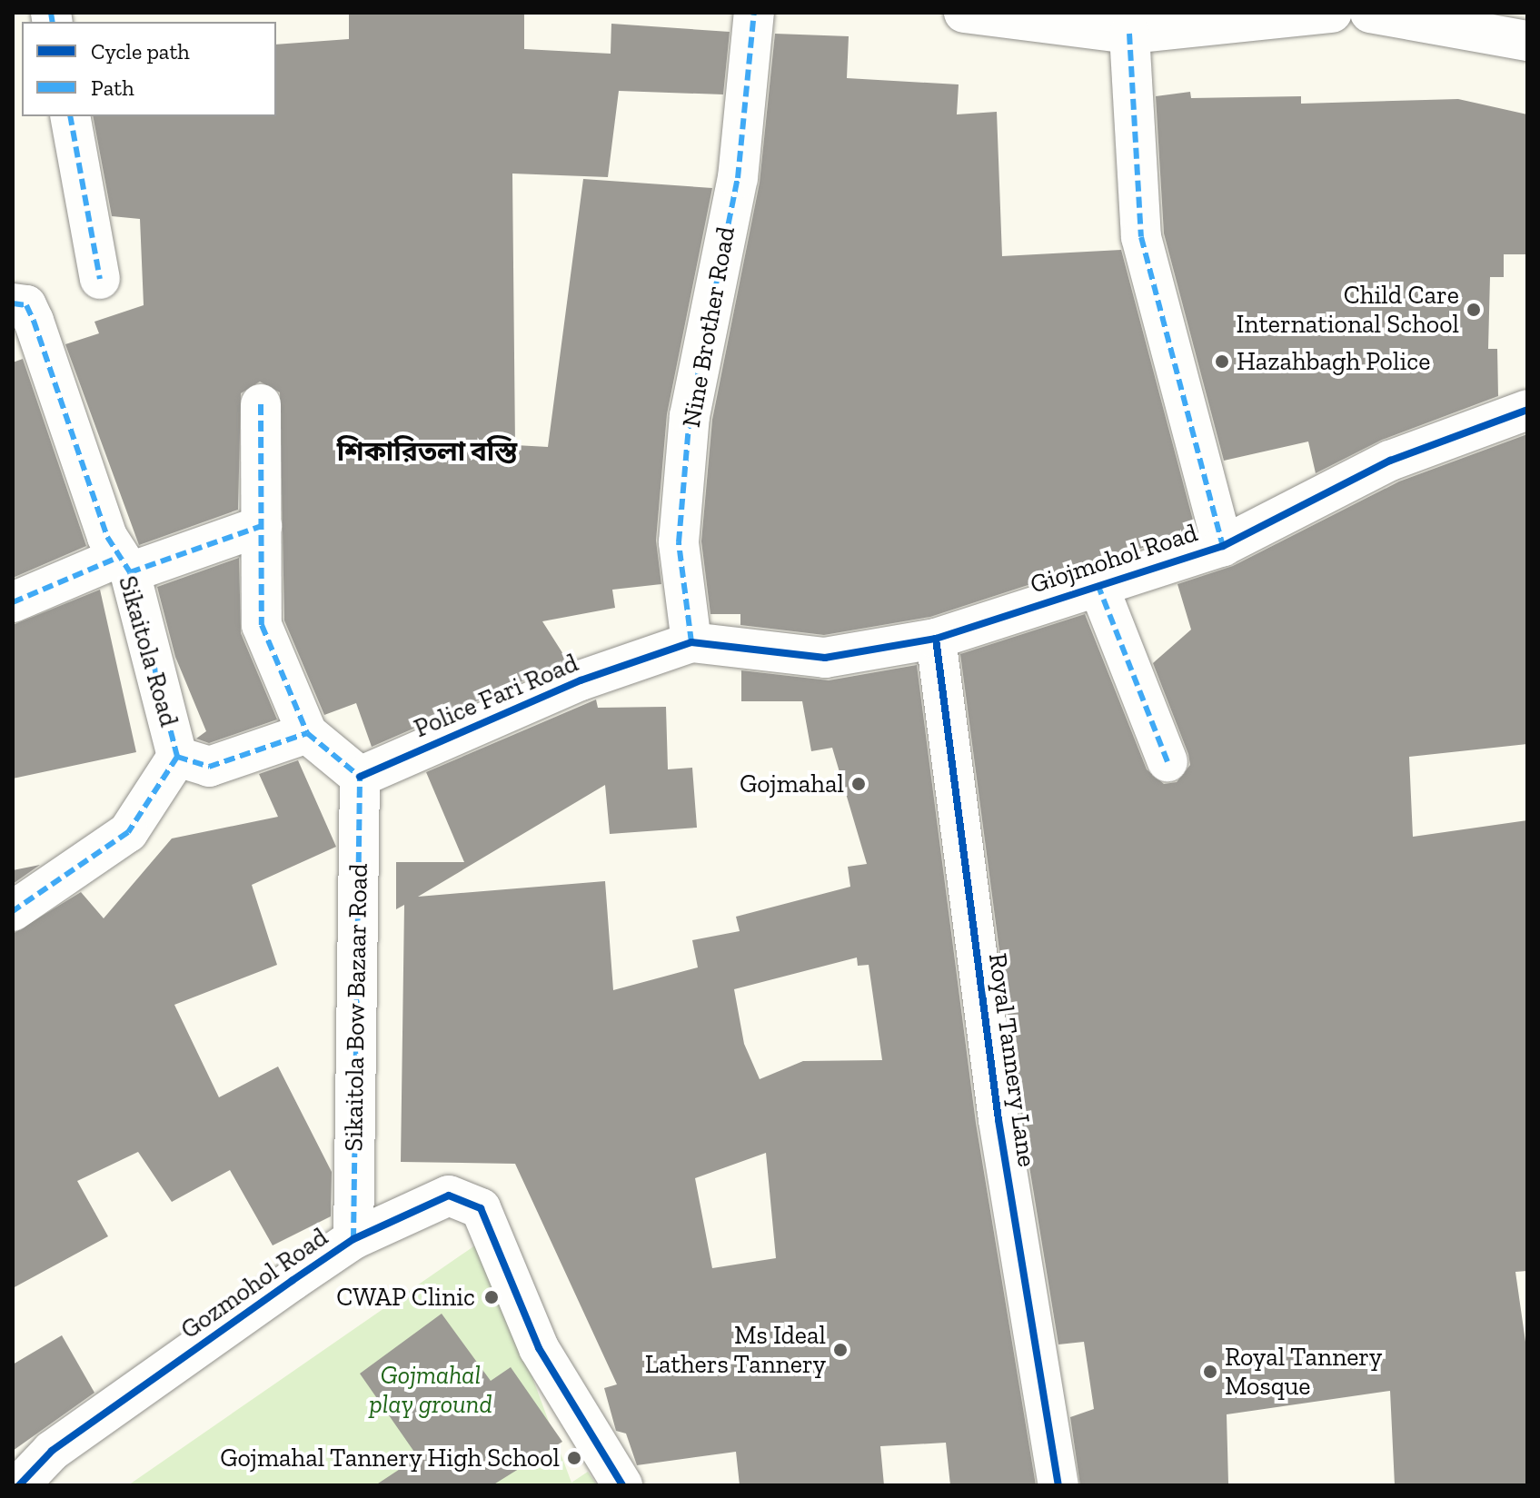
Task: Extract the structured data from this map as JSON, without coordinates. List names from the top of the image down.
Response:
{
  "streets": {
    "street": [
      "Nine Brother Road",
      "Giojmohol Road",
      "Sikaitola Road",
      "Police Fari Road",
      "Sikaitola Bow Bazaar Road",
      "Royal Tannery Lane",
      "Gozmohol Road"
    ]
  },
  "crossings": [
    ["Nine Brother Road", "Giojmohol Road"],
    ["Nine Brother Road", "Police Fari Road"],
    ["Giojmohol Road", "Police Fari Road"],
    ["Giojmohol Road", "Royal Tannery Lane"],
    ["Police Fari Road", "Sikaitola Bow Bazaar Road"],
    ["Sikaitola Bow Bazaar Road", "Gozmohol Road"]
  ],
  "districts": ["শিকারিতলা বস্তি"],
  "parks": ["Gojmahal play ground"],
  "places": [
    "Child Care International School",
    "Hazahbagh Police",
    "Gojmahal",
    "CWAP Clinic",
    "Ms Ideal Lathers Tannery",
    "Royal Tannery Mosque",
    "Gojmahal Tannery High School"
  ],
  "legend": ["Cycle path", "Path"]
}
